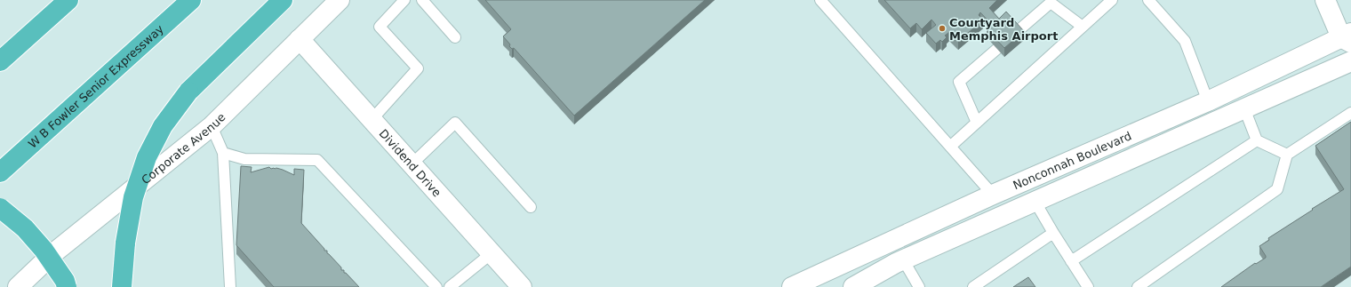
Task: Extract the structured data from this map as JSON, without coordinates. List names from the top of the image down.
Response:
{
  "streets": {
    "highway": ["W B Fowler Senior Expressway"],
    "street": ["Corporate Avenue", "Nonconnah Boulevard", "Dividend Drive"]
  },
  "crossings": [
    ["Corporate Avenue", "Dividend Drive"]
  ],
  "places": ["Courtyard Memphis Airport"]
}
